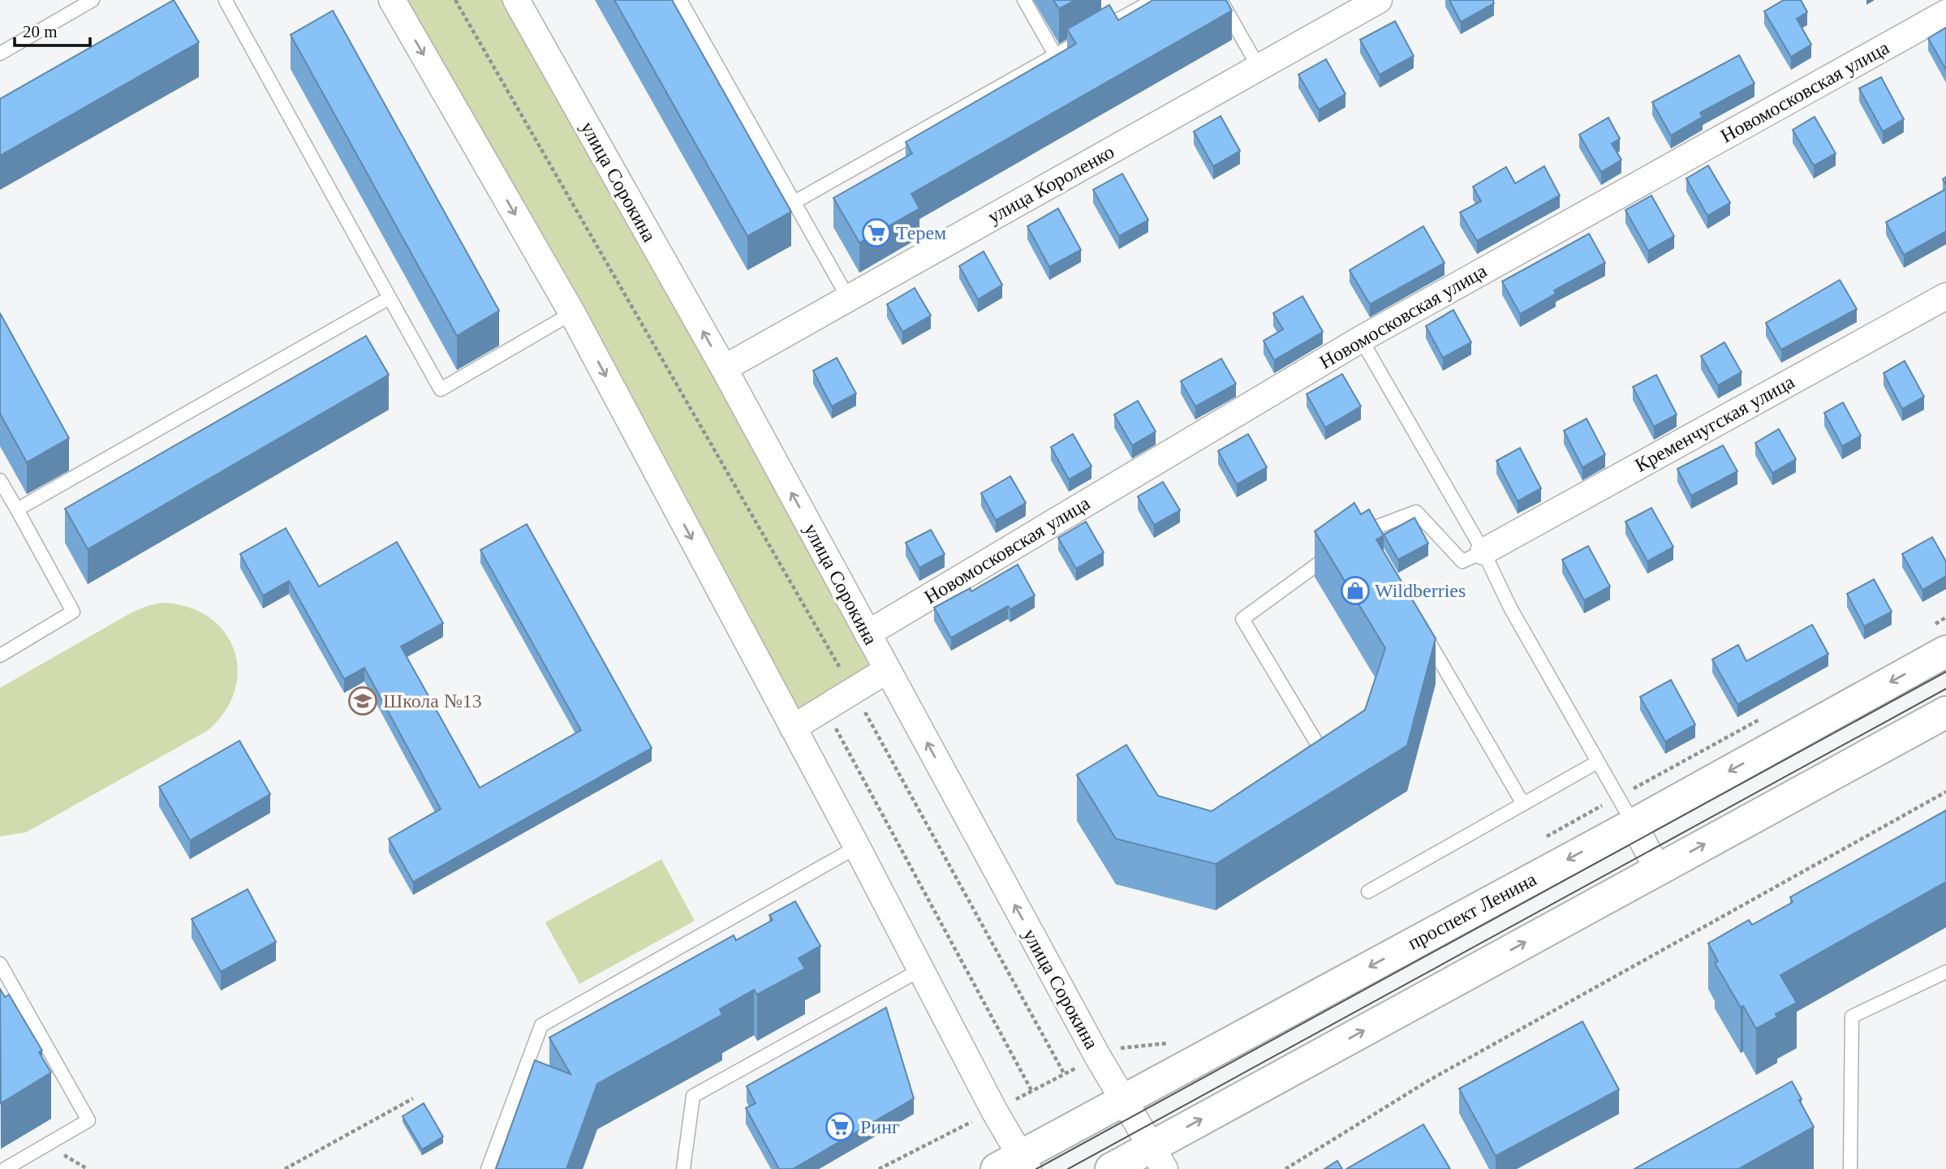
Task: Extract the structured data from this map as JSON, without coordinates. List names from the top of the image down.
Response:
{
  "streets": {
    "main road": ["проспект Ленина"],
    "street": [
      "Новомосковская улица",
      "улица Сорокина",
      "улица Короленко",
      "Кременчугская улица"
    ]
  },
  "crossings": [
    ["Новомосковская улица", "улица Сорокина"],
    ["улица Сорокина", "улица Короленко"],
    ["улица Сорокина", "проспект Ленина"]
  ],
  "places": {
    "supermarket": ["Терем", "Ринг"],
    "shop": ["Wildberries"],
    "school or university": ["Школа №13"]
  },
  "scale_bar": "20 m"
}
